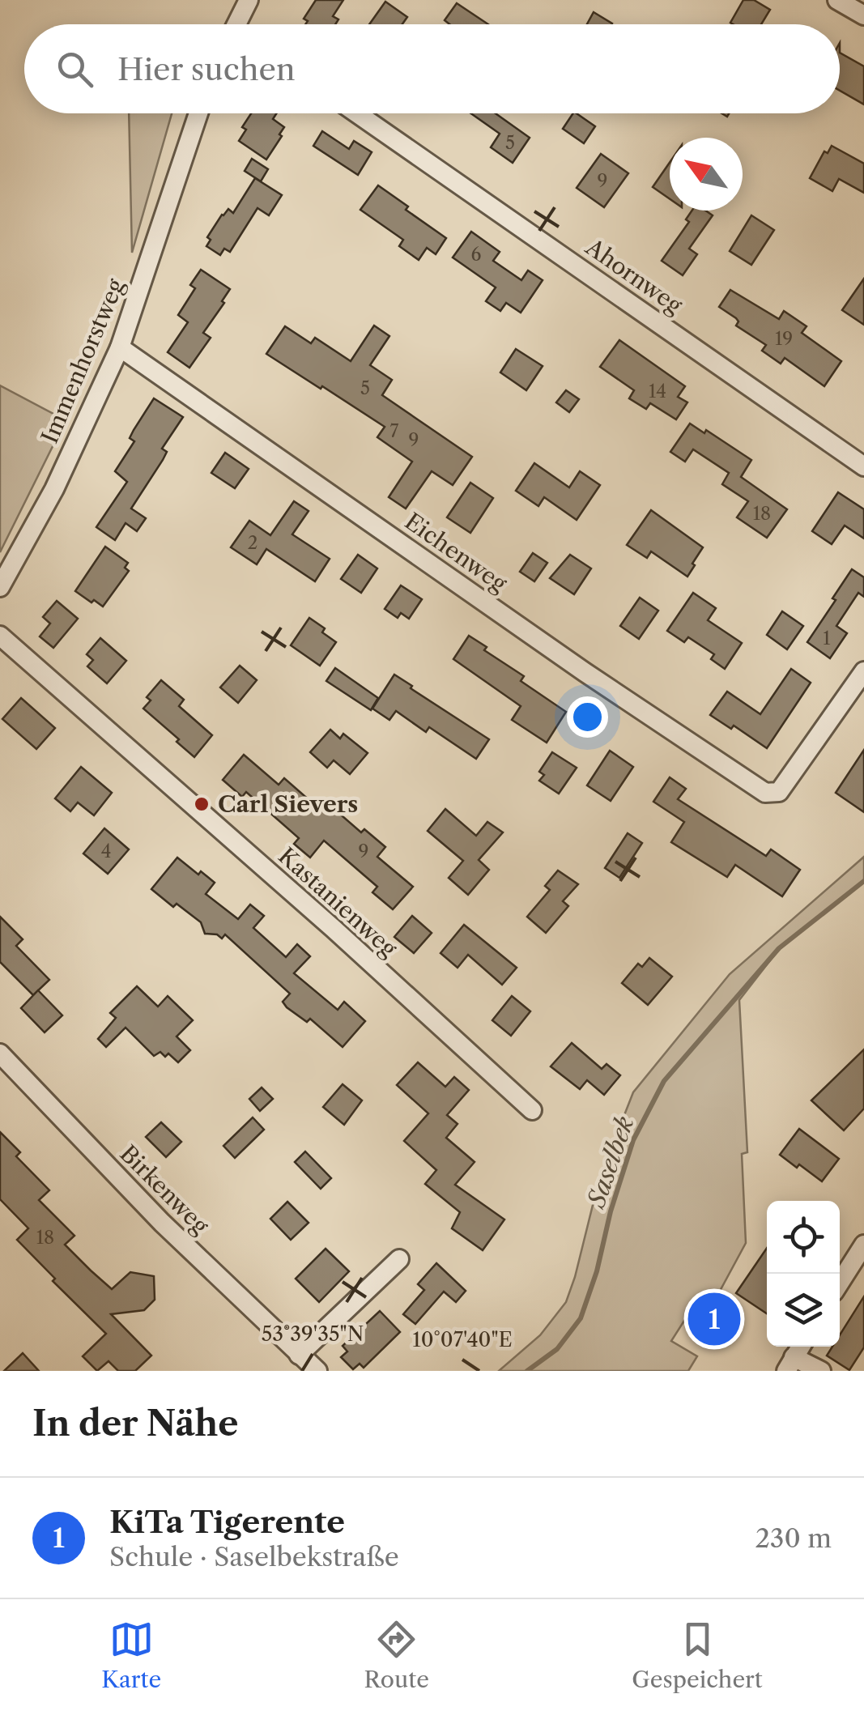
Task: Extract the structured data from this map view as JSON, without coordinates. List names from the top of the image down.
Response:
{
  "streets": {
    "street": [
      "Ahornweg",
      "Immenhorstweg",
      "Eichenweg",
      "Kastanienweg",
      "Birkenweg"
    ]
  },
  "crossings": [
    ["Immenhorstweg", "Eichenweg"]
  ],
  "water": ["Saselbek"],
  "places": ["Carl Sievers"],
  "house_numbers": [
    "5",
    "9",
    "6",
    "19",
    "5",
    "14",
    "7",
    "9",
    "18",
    "2",
    "1",
    "4",
    "9",
    "18"
  ],
  "north": "top left",
  "page": {
    "search": "Hier suchen",
    "pins": "1",
    "heading": "In der Nähe",
    "list": [
      {
        "mark": "1",
        "name": "KiTa Tigerente",
        "note": "Schule · Saselbekstraße",
        "value": "230 m"
      }
    ],
    "nav": ["Karte", "Route", "Gespeichert"]
  },
  "coordinates": ["53°39'35\"N", "10°07'40\"E"]
}
